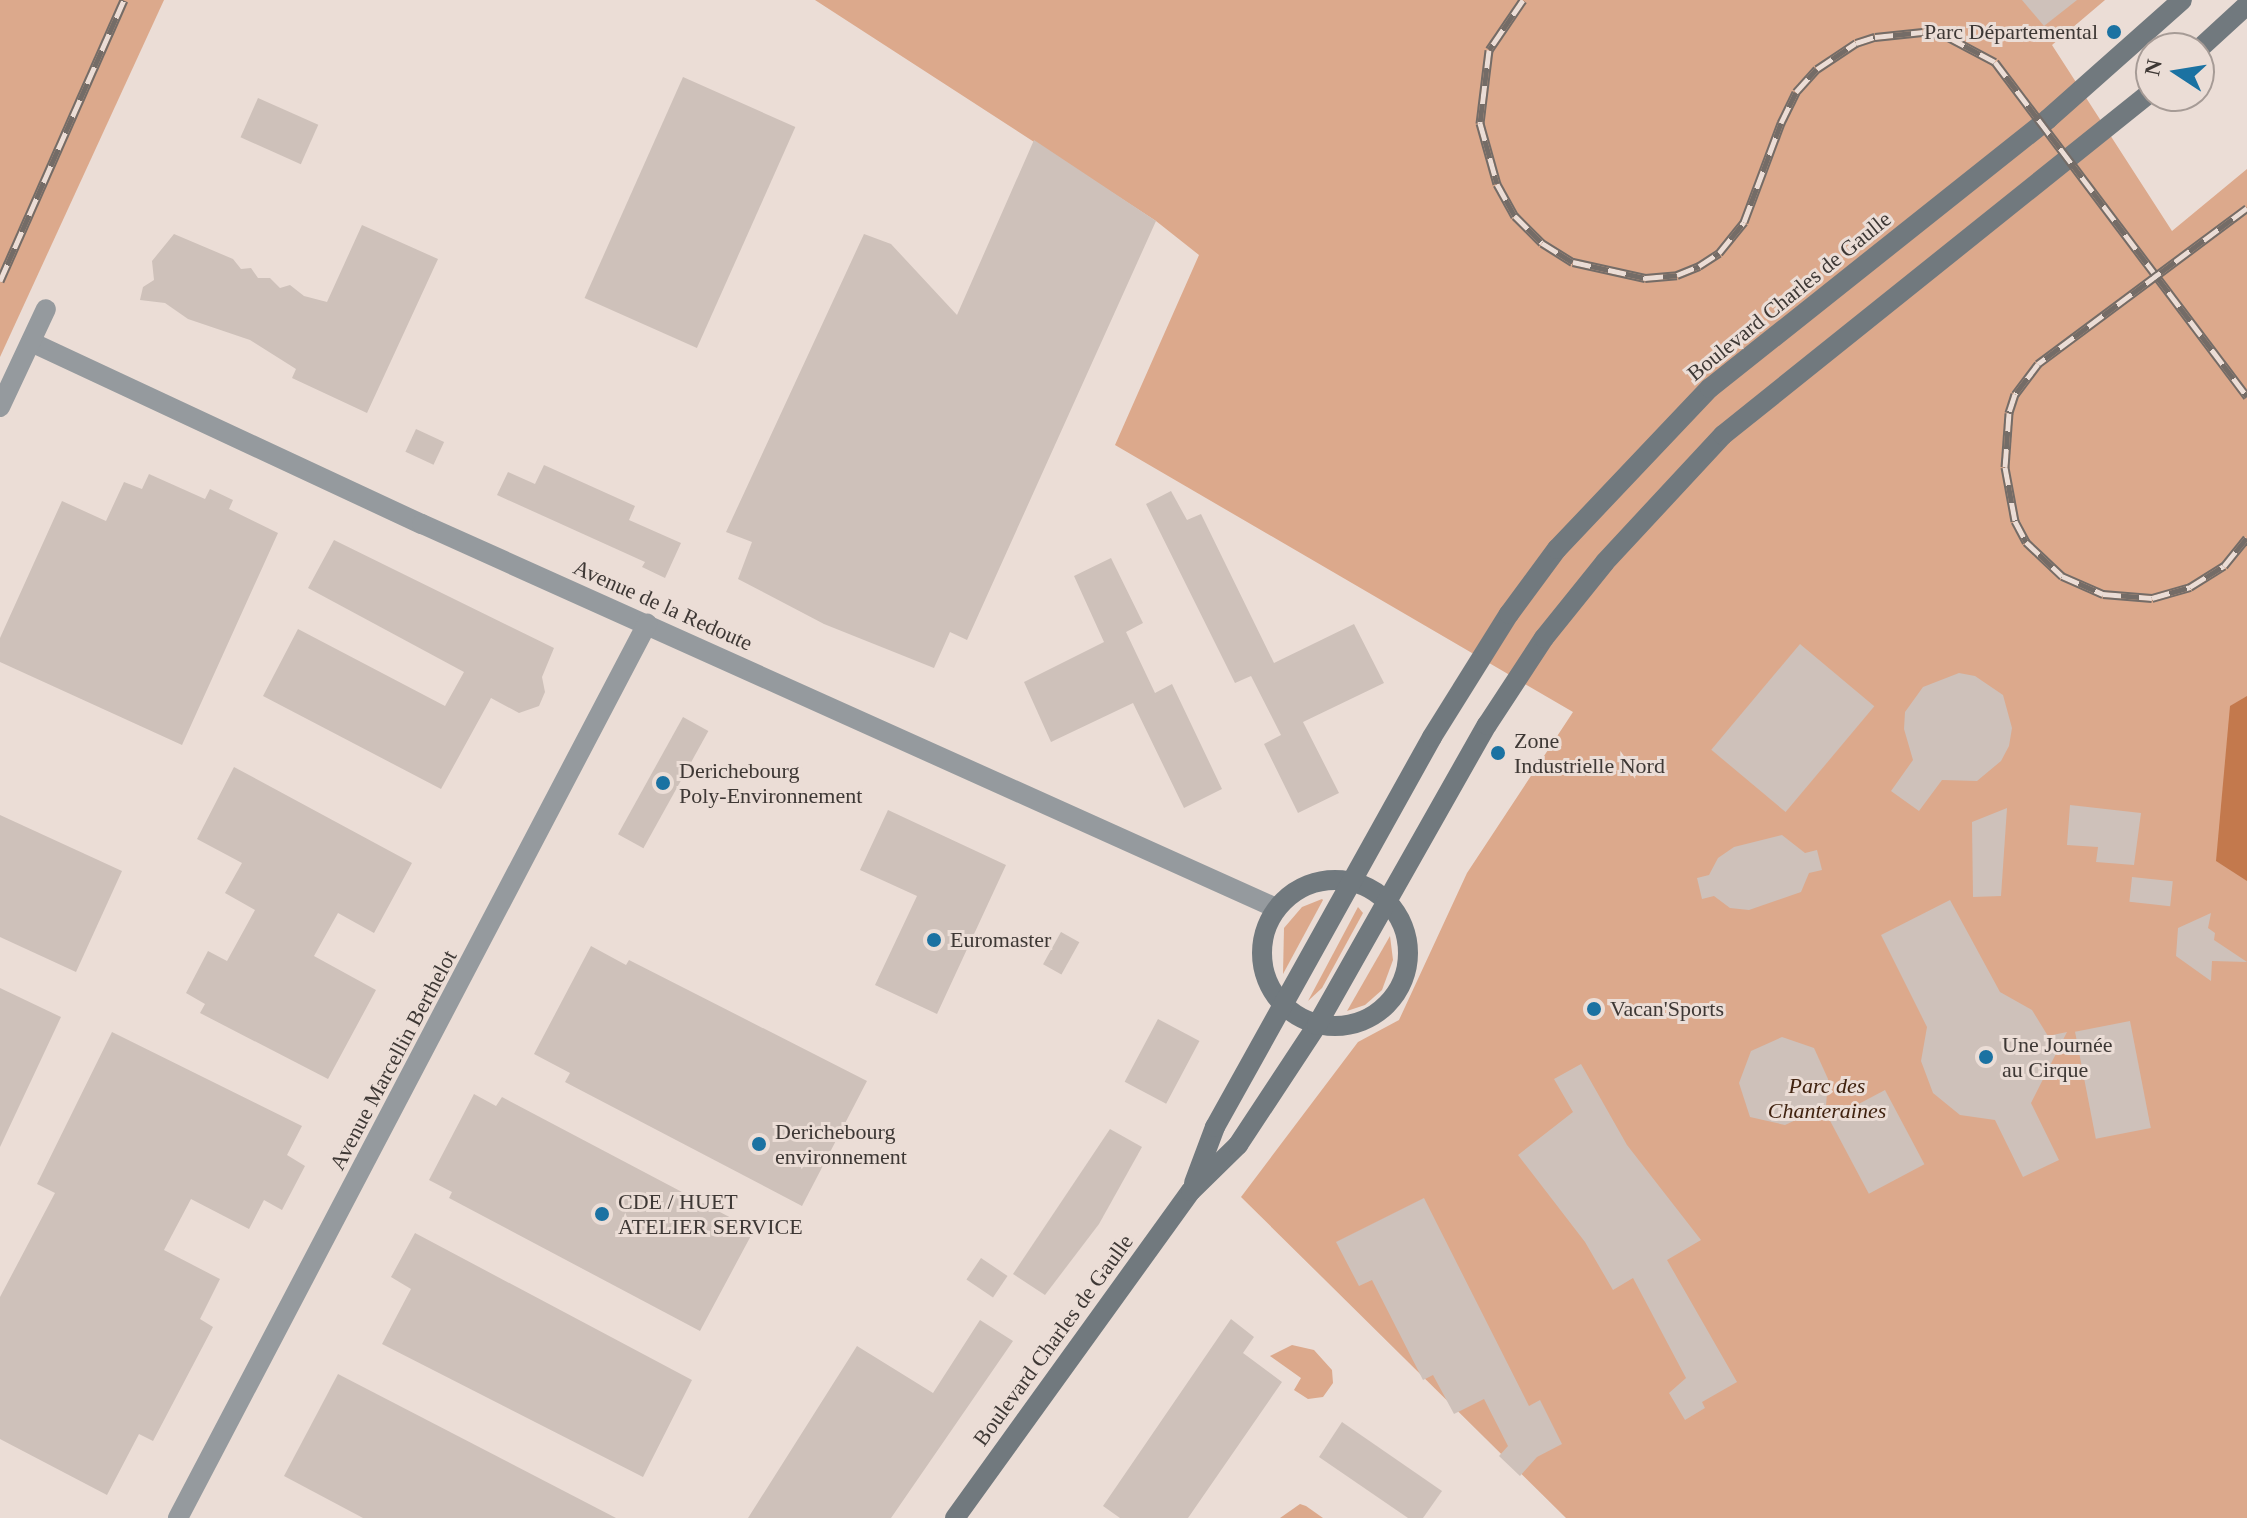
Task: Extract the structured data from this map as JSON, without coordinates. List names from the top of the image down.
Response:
{
  "streets": {
    "main road": ["Boulevard Charles de Gaulle"],
    "street": ["Avenue de la Redoute", "Avenue Marcellin Berthelot"]
  },
  "crossings": [
    ["Avenue de la Redoute", "Avenue Marcellin Berthelot"]
  ],
  "parks": ["Parc des Chanteraines"],
  "places": [
    "Parc Départemental",
    "Zone Industrielle Nord",
    "Derichebourg Poly-Environnement",
    "Euromaster",
    "Vacan'Sports",
    "Une Journée au Cirque",
    "Derichebourg environnement",
    "CDE / HUET ATELIER SERVICE"
  ],
  "north": "left"
}
